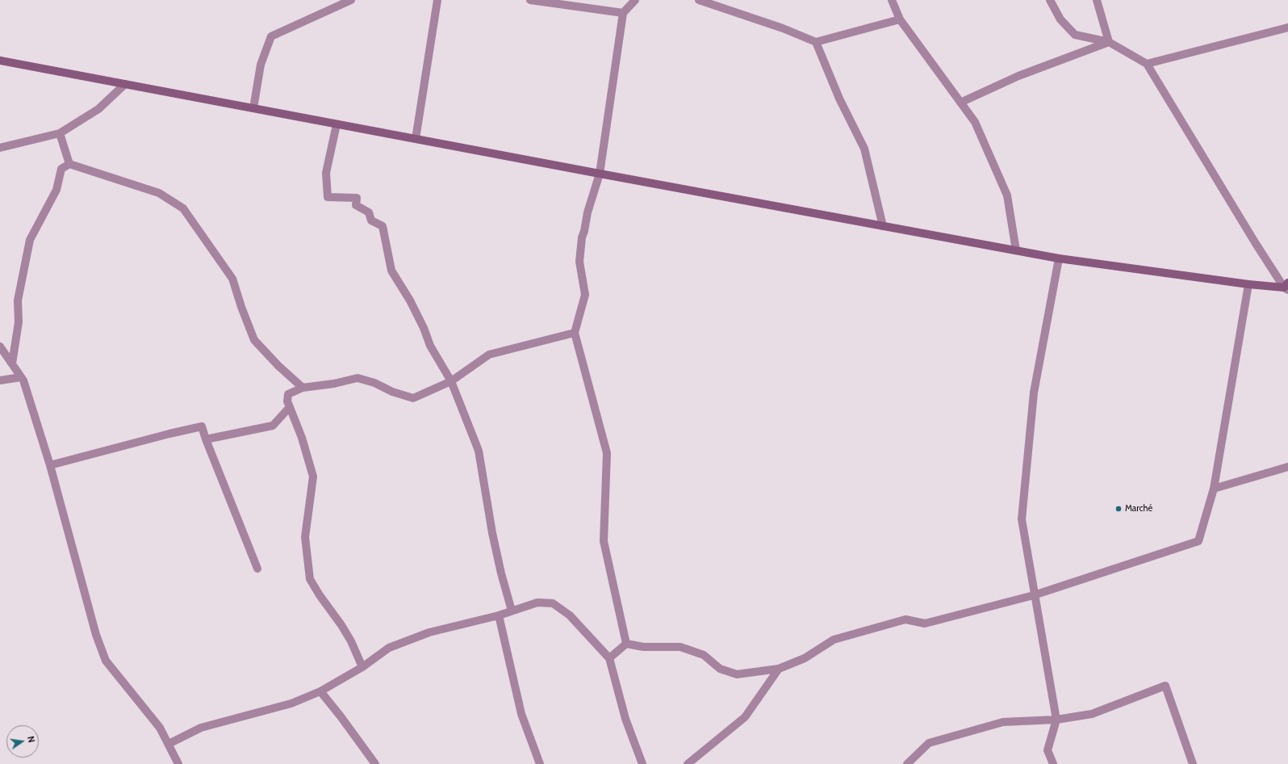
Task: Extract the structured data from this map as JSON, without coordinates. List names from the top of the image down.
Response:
{
  "places": ["Marché"],
  "north": "right"
}
